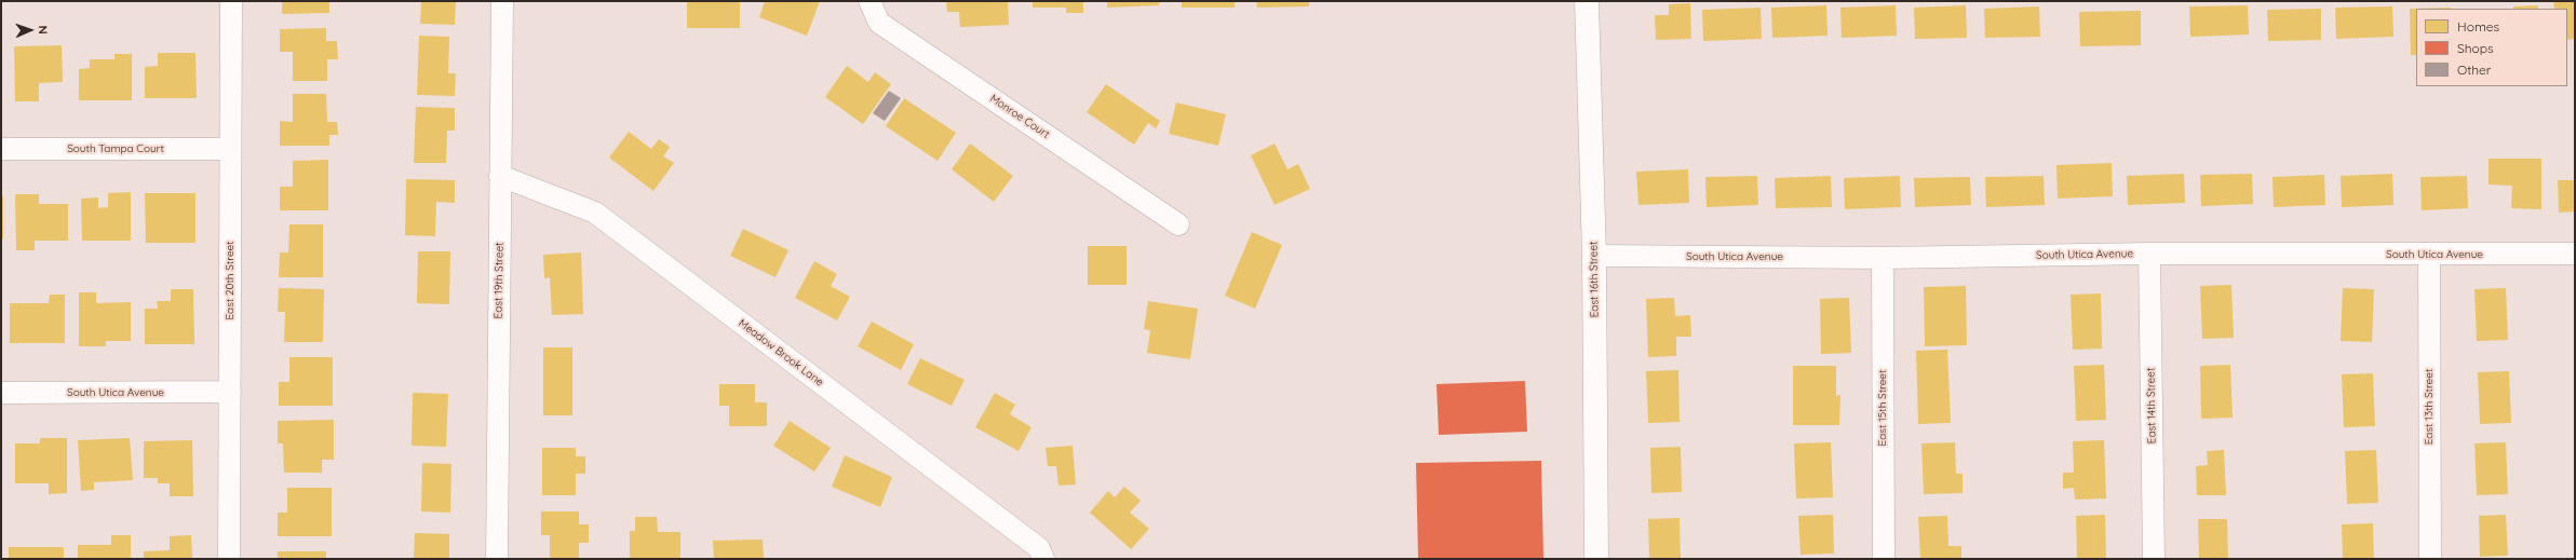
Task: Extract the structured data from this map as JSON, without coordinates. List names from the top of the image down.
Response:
{
  "streets": {
    "street": [
      "Monroe Court",
      "South Tampa Court",
      "South Utica Avenue",
      "East 16th Street",
      "East 20th Street",
      "East 19th Street",
      "Meadow Brook Lane",
      "East 14th Street",
      "East 13th Street",
      "East 15th Street"
    ]
  },
  "crossings": [
    ["South Tampa Court", "East 20th Street"],
    ["South Utica Avenue", "East 16th Street"],
    ["South Utica Avenue", "East 20th Street"],
    ["South Utica Avenue", "East 14th Street"],
    ["South Utica Avenue", "East 13th Street"],
    ["South Utica Avenue", "East 15th Street"],
    ["East 19th Street", "Meadow Brook Lane"]
  ],
  "legend": ["Homes", "Shops", "Other"],
  "north": "right"
}
